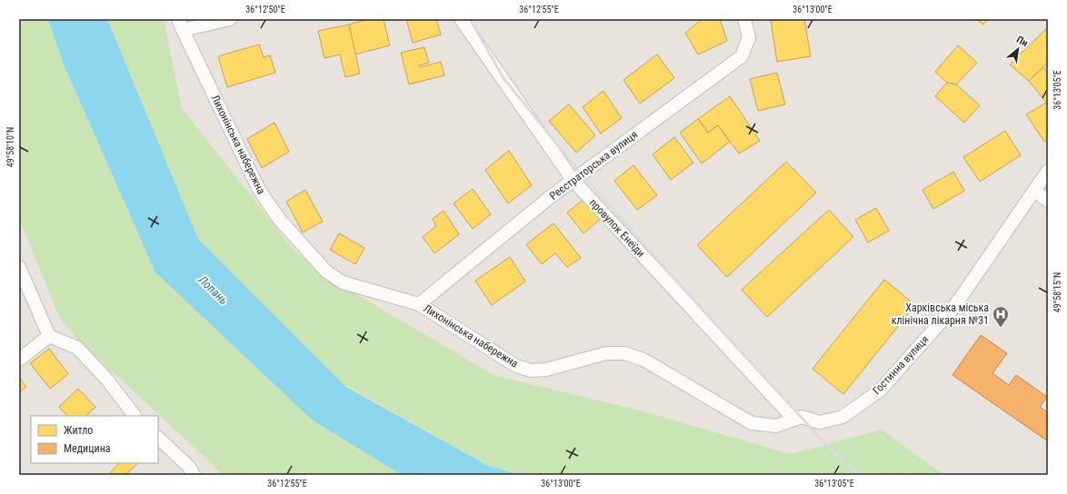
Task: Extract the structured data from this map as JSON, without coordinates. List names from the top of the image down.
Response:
{
  "streets": {
    "street": [
      "Лихонінська набережна",
      "Реєстраторська вулиця",
      "провулок Енеїди",
      "Гостинна вулиця"
    ]
  },
  "crossings": [
    ["Лихонінська набережна", "Реєстраторська вулиця"],
    ["Лихонінська набережна", "провулок Енеїди"],
    ["Лихонінська набережна", "Гостинна вулиця"],
    ["Реєстраторська вулиця", "провулок Енеїди"],
    ["провулок Енеїди", "Гостинна вулиця"]
  ],
  "water": ["Лопань"],
  "places": {
    "hospital": ["Харківська міська клінічна лікарня №31"]
  },
  "legend": ["Житло", "Медицина"],
  "north": "top right",
  "coordinates": [
    "36°12'50\"E",
    "36°12'55\"E",
    "36°13'00\"E",
    "36°13'05\"E",
    "49°58'10\"N",
    "49°58'15\"N"
  ]
}
